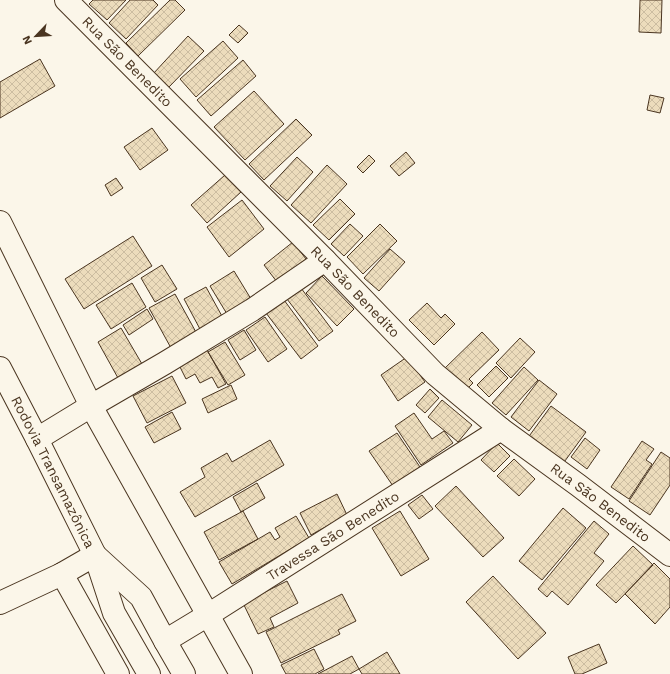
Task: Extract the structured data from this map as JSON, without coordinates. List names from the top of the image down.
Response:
{
  "streets": {
    "street": ["Rua São Benedito", "Rodovia Transamazônica", "Travessa São Benedito"]
  },
  "crossings": [
    ["Rua São Benedito", "Travessa São Benedito"]
  ],
  "north": "bottom left"
}
